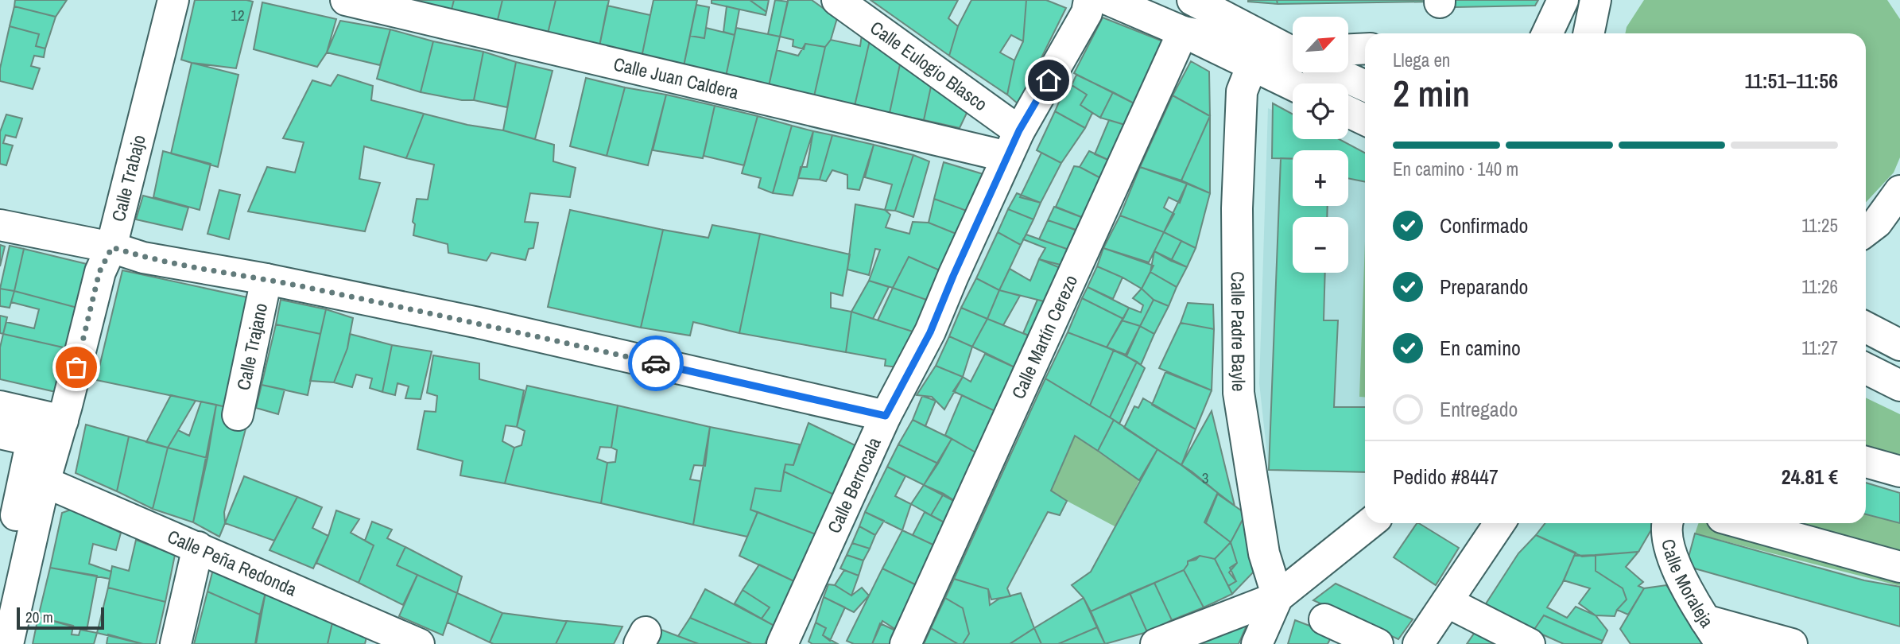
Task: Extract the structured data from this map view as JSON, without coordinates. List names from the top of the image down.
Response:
{
  "streets": {
    "street": [
      "Calle Eulogio Blasco",
      "Calle Juan Caldera",
      "Calle Trabajo",
      "Calle Padre Bayle",
      "Calle Martín Cerezo",
      "Calle Trajano",
      "Calle Berrocala",
      "Calle Peña Redonda",
      "Calle Moraleja"
    ]
  },
  "crossings": [
    ["Calle Eulogio Blasco", "Calle Juan Caldera"],
    ["Calle Eulogio Blasco", "Calle Berrocala"],
    ["Calle Juan Caldera", "Calle Berrocala"],
    ["Calle Trabajo", "Calle Trajano"],
    ["Calle Trabajo", "Calle Peña Redonda"],
    ["Calle Trajano", "Calle Berrocala"]
  ],
  "house_numbers": ["12", "3"],
  "scale_bar": "20 m",
  "north": "top right",
  "page": {
    "map_buttons": ["+", "−"],
    "heading": ["2 min", "Llega en", "11:51–11:56"],
    "panel": ["Pedido #8447", "24.81 €"],
    "bar": "En camino · 140 m",
    "list": [
      ["Confirmado", "11:25"],
      ["Preparando", "11:26"],
      ["En camino", "11:27"],
      "Entregado"
    ],
    "scale": "20 m"
  }
}
